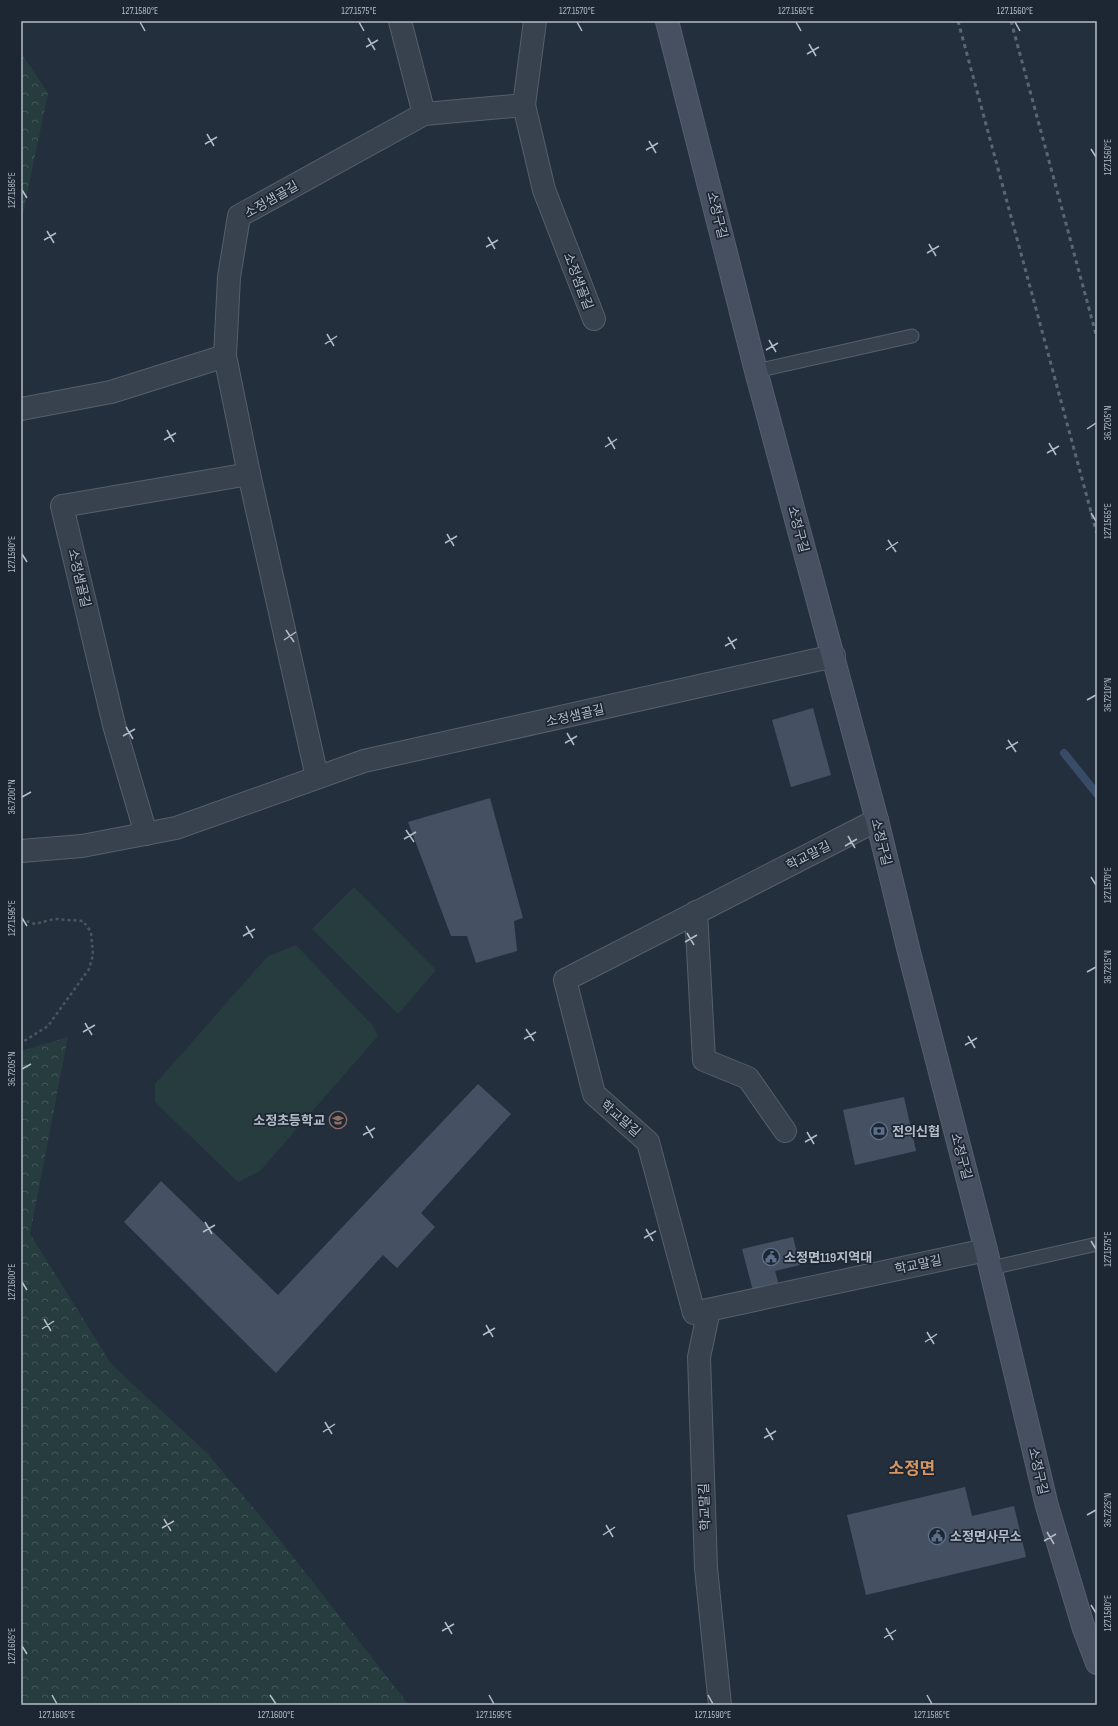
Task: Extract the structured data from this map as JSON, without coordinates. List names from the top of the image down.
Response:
{
  "streets": {
    "street": ["소정샘골길", "소정구길", "학교말길"]
  },
  "crossings": [
    ["소정샘골길", "소정구길"],
    ["소정구길", "학교말길"]
  ],
  "districts": ["소정면"],
  "places": {
    "school or university": ["소정초등학교"],
    "bank": ["전의신협"],
    "public building": ["소정면119지역대", "소정면사무소"]
  },
  "coordinates": [
    "127.1580°E",
    "127.1575°E",
    "127.1570°E",
    "127.1565°E",
    "127.1560°E",
    "127.1585°E",
    "36.7205°N",
    "127.1590°E",
    "36.7210°N",
    "36.7200°N",
    "127.1595°E",
    "36.7215°N",
    "127.1600°E",
    "36.7225°N",
    "127.1605°E"
  ]
}
